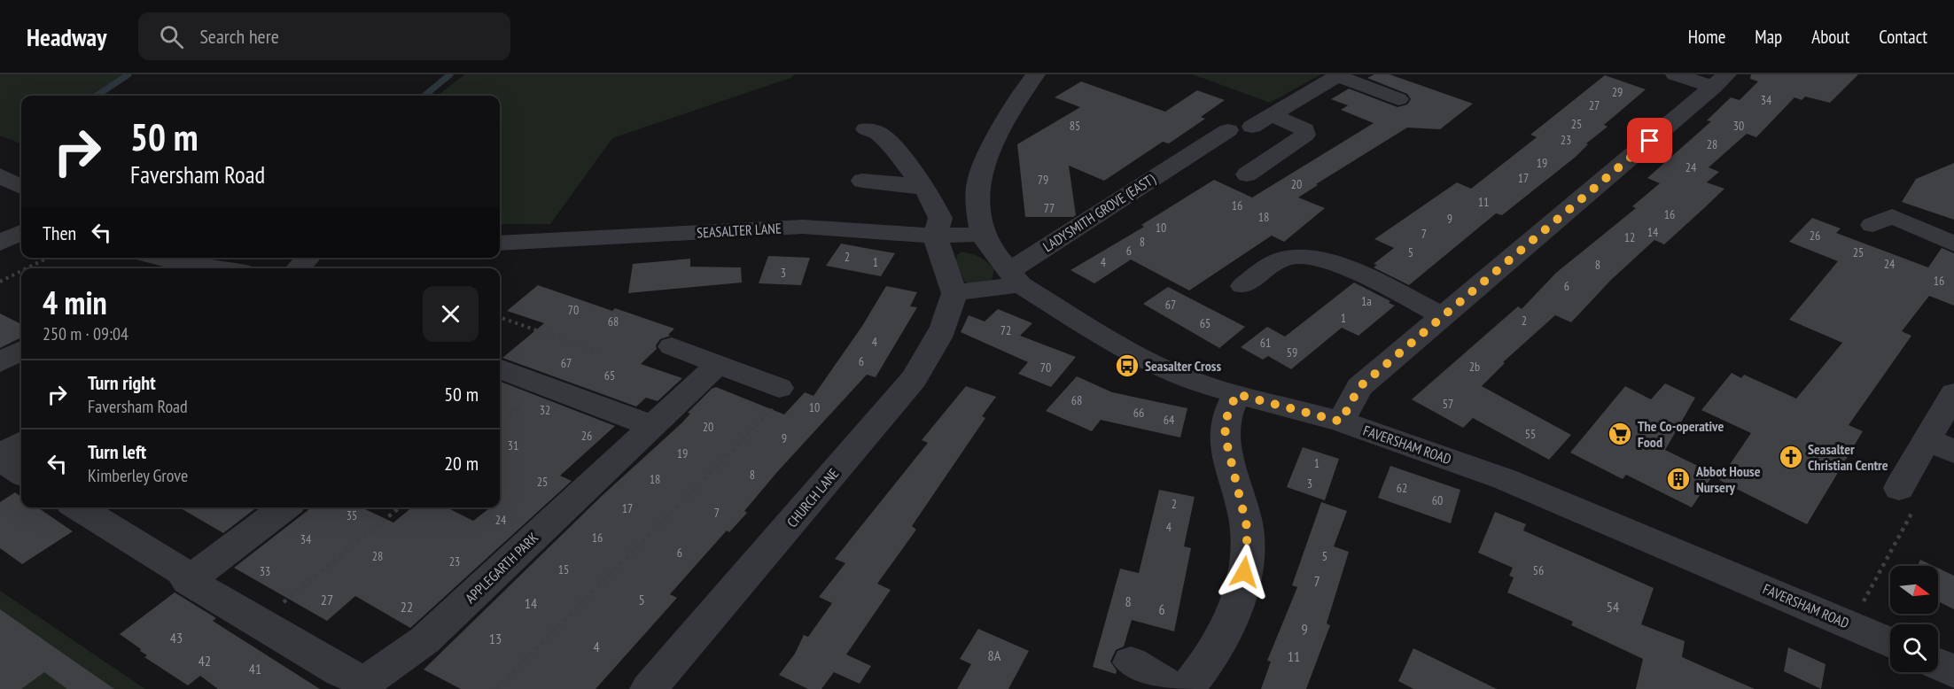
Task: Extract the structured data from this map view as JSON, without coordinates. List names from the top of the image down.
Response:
{
  "streets": {
    "street": [
      "LADYSMITH GROVE (EAST)",
      "SEASALTER LANE",
      "FAVERSHAM ROAD",
      "CHURCH LANE",
      "APPLEGARTH PARK"
    ]
  },
  "crossings": [
    ["LADYSMITH GROVE (EAST)", "FAVERSHAM ROAD"],
    ["SEASALTER LANE", "FAVERSHAM ROAD"]
  ],
  "places": {
    "bus stop": ["Seasalter Cross"],
    "supermarket": ["The Co-operative Food"],
    "church": ["Seasalter Christian Centre"],
    "building": ["Abbot House Nursery"]
  },
  "house_numbers": [
    "29",
    "34",
    "27",
    "25",
    "85",
    "30",
    "23",
    "28",
    "19",
    "24",
    "17",
    "79",
    "20",
    "11",
    "16",
    "77",
    "16",
    "18",
    "9",
    "10",
    "14",
    "7",
    "26",
    "12",
    "8",
    "6",
    "5",
    "25",
    "2",
    "1",
    "4",
    "24",
    "8",
    "3",
    "16",
    "6",
    "1a",
    "67",
    "70",
    "1",
    "2",
    "68",
    "65",
    "72",
    "4",
    "61",
    "59",
    "6",
    "67",
    "2b",
    "70",
    "65",
    "68",
    "57",
    "10",
    "32",
    "66",
    "64",
    "20",
    "55",
    "26",
    "9",
    "31",
    "19",
    "1",
    "8",
    "18",
    "25",
    "3",
    "62",
    "60",
    "2",
    "17",
    "7",
    "35",
    "24",
    "4",
    "16",
    "34",
    "6",
    "28",
    "5",
    "23",
    "15",
    "56",
    "33",
    "7",
    "27",
    "5",
    "8",
    "14",
    "22",
    "54",
    "6",
    "9",
    "43",
    "13",
    "4",
    "8A",
    "11",
    "42",
    "41"
  ],
  "north": "right",
  "page": {
    "header": "Headway",
    "search": "Search here",
    "nav": [
      "Home",
      "Map",
      "About",
      "Contact"
    ],
    "turn": ["50 m", "Faversham Road"],
    "then": "Then",
    "heading": ["4 min", "250 m · 09:04"],
    "list": [
      {
        "name": "Turn right",
        "note": "Faversham Road",
        "value": "50 m"
      },
      {
        "name": "Turn left",
        "note": "Kimberley Grove",
        "value": "20 m"
      }
    ]
  }
}
